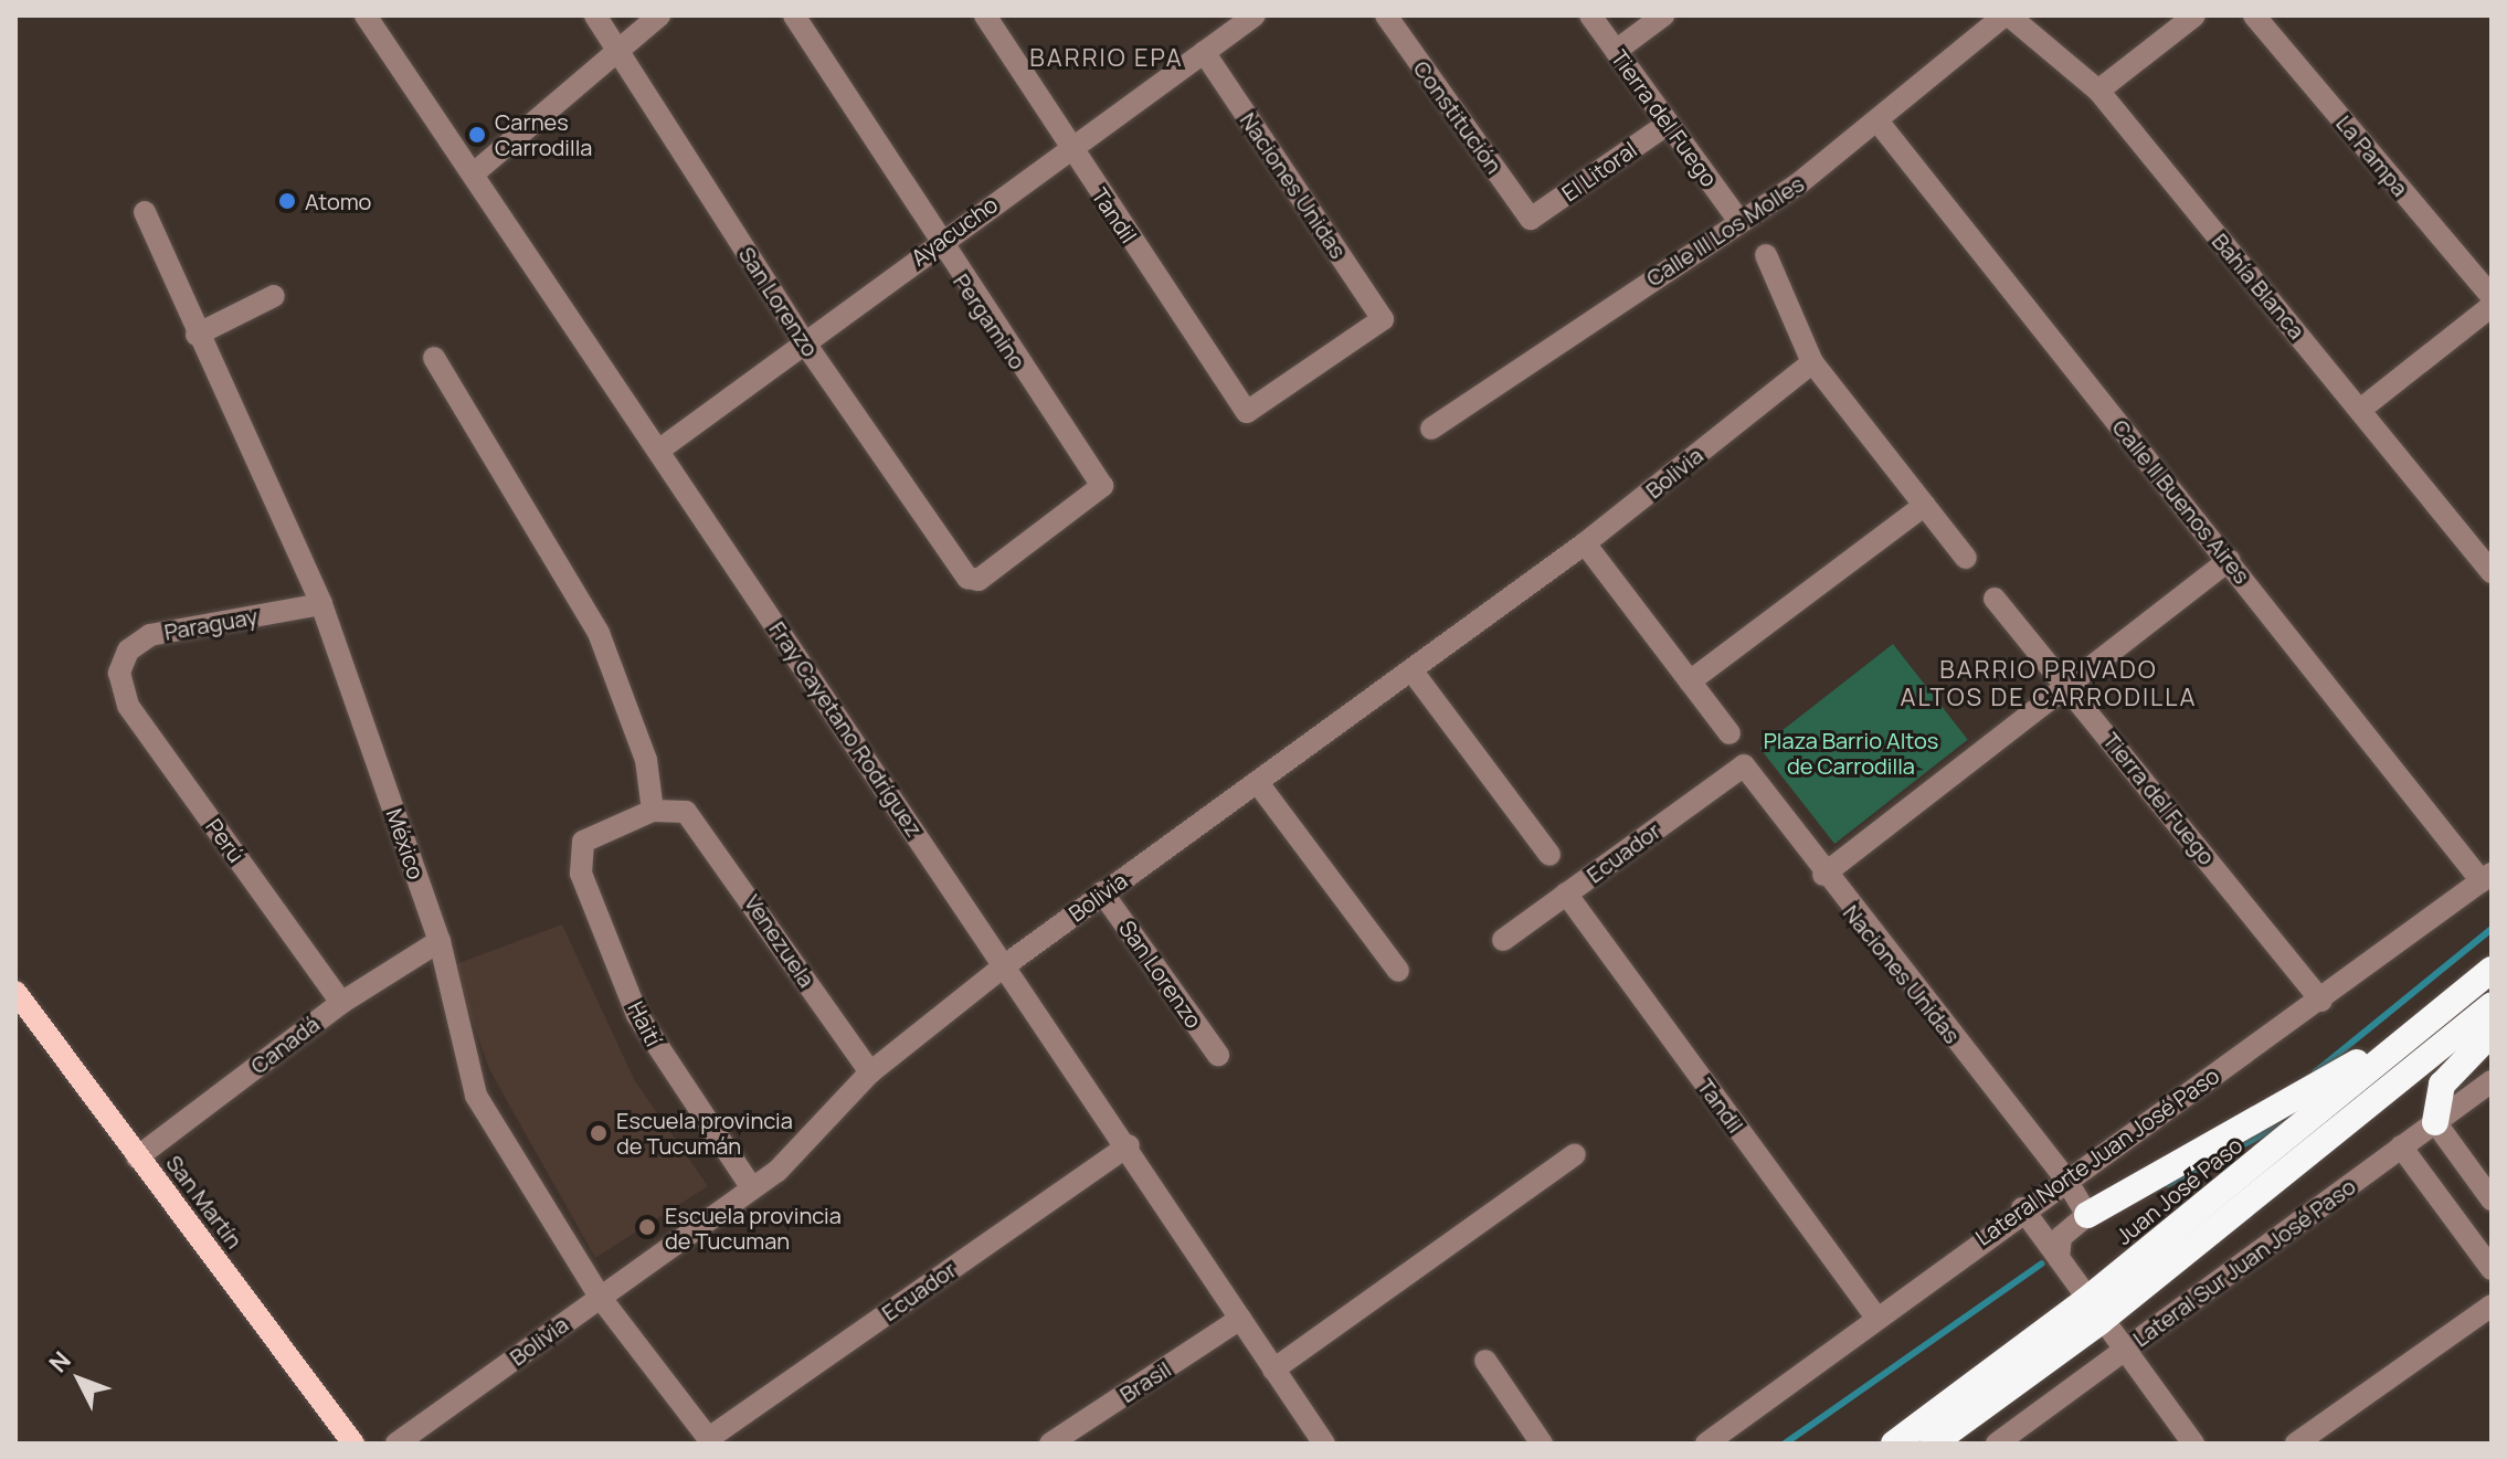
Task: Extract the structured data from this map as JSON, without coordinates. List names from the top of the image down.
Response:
{
  "streets": {
    "highway": ["Juan José Paso"],
    "main road": ["San Martín"],
    "street": [
      "Constitución",
      "Tierra del Fuego",
      "La Pampa",
      "El Litoral",
      "Naciones Unidas",
      "Tandil",
      "Ayacucho",
      "Calle III Los Molles",
      "Bahía Blanca",
      "San Lorenzo",
      "Pergamino",
      "Bolivia",
      "Calle II Buenos Aires",
      "Paraguay",
      "Fray Cayetano Rodríguez",
      "Perú",
      "México",
      "Ecuador",
      "Venezuela",
      "Haití",
      "Canadá",
      "Lateral Norte Juan José Paso",
      "Lateral Sur Juan José Paso",
      "Brasil"
    ]
  },
  "crossings": [
    ["Constitución", "El Litoral"],
    ["Tierra del Fuego", "El Litoral"],
    ["Tierra del Fuego", "Calle III Los Molles"],
    ["Tierra del Fuego", "Lateral Norte Juan José Paso"],
    ["Naciones Unidas", "Tandil"],
    ["Naciones Unidas", "Ayacucho"],
    ["Naciones Unidas", "Ecuador"],
    ["Naciones Unidas", "Lateral Norte Juan José Paso"],
    ["Tandil", "Ayacucho"],
    ["Tandil", "Ecuador"],
    ["Tandil", "Lateral Norte Juan José Paso"],
    ["Ayacucho", "San Lorenzo"],
    ["Ayacucho", "Pergamino"],
    ["Ayacucho", "Fray Cayetano Rodríguez"],
    ["Calle III Los Molles", "Bahía Blanca"],
    ["Calle III Los Molles", "Calle II Buenos Aires"],
    ["San Lorenzo", "Pergamino"],
    ["San Lorenzo", "Bolivia"],
    ["Bolivia", "Fray Cayetano Rodríguez"],
    ["Bolivia", "México"],
    ["Bolivia", "Venezuela"],
    ["Bolivia", "Haití"],
    ["Calle II Buenos Aires", "Lateral Norte Juan José Paso"],
    ["Paraguay", "Perú"],
    ["Paraguay", "México"],
    ["Fray Cayetano Rodríguez", "Ecuador"],
    ["Fray Cayetano Rodríguez", "Brasil"],
    ["Perú", "Canadá"],
    ["México", "Ecuador"],
    ["México", "Canadá"],
    ["Venezuela", "Haití"],
    ["Canadá", "San Martín"]
  ],
  "districts": ["BARRIO EPA", "BARRIO PRIVADO ALTOS DE CARRODILLA"],
  "parks": ["Plaza Barrio Altos de Carrodilla"],
  "places": [
    "Carnes Carrodilla",
    "Atomo",
    "Escuela provincia de Tucumán",
    "Escuela provincia de Tucuman"
  ],
  "north": "top left"
}
